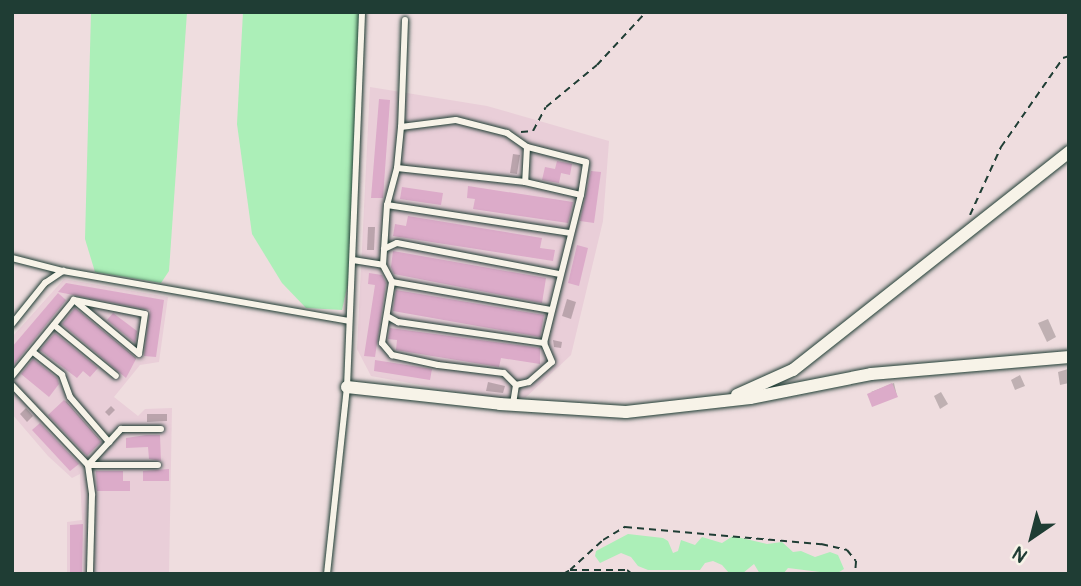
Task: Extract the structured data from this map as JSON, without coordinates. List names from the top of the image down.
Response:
{
  "north": "bottom left"
}
